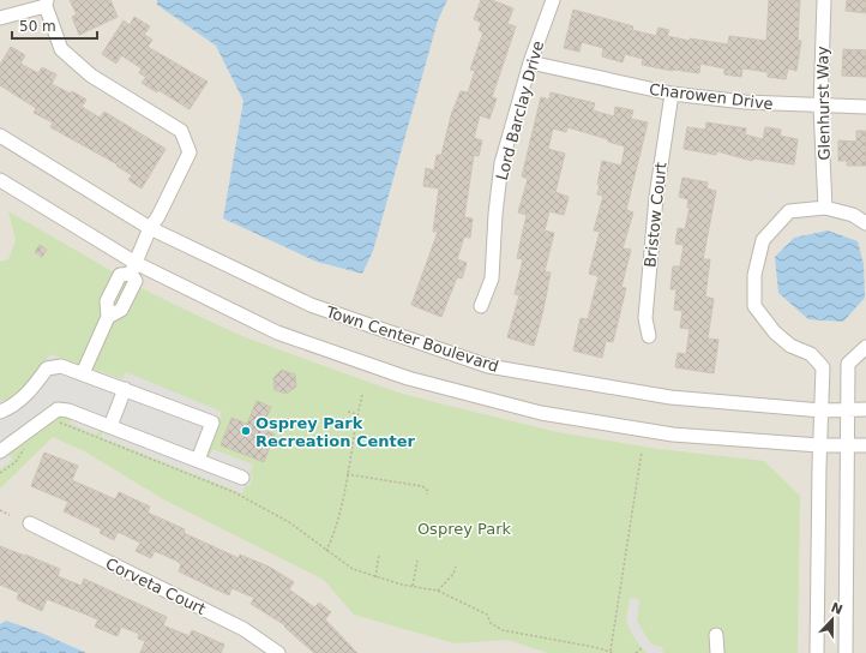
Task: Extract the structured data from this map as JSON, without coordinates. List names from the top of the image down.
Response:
{
  "streets": {
    "street": [
      "Charowen Drive",
      "Glenhurst Way",
      "Lord Barclay Drive",
      "Bristow Court",
      "Town Center Boulevard",
      "Corveta Court"
    ]
  },
  "crossings": [
    ["Charowen Drive", "Glenhurst Way"],
    ["Charowen Drive", "Lord Barclay Drive"],
    ["Charowen Drive", "Bristow Court"]
  ],
  "parks": ["Osprey Park"],
  "places": ["Osprey Park Recreation Center"],
  "scale_bar": "50 m",
  "north": "top"
}
